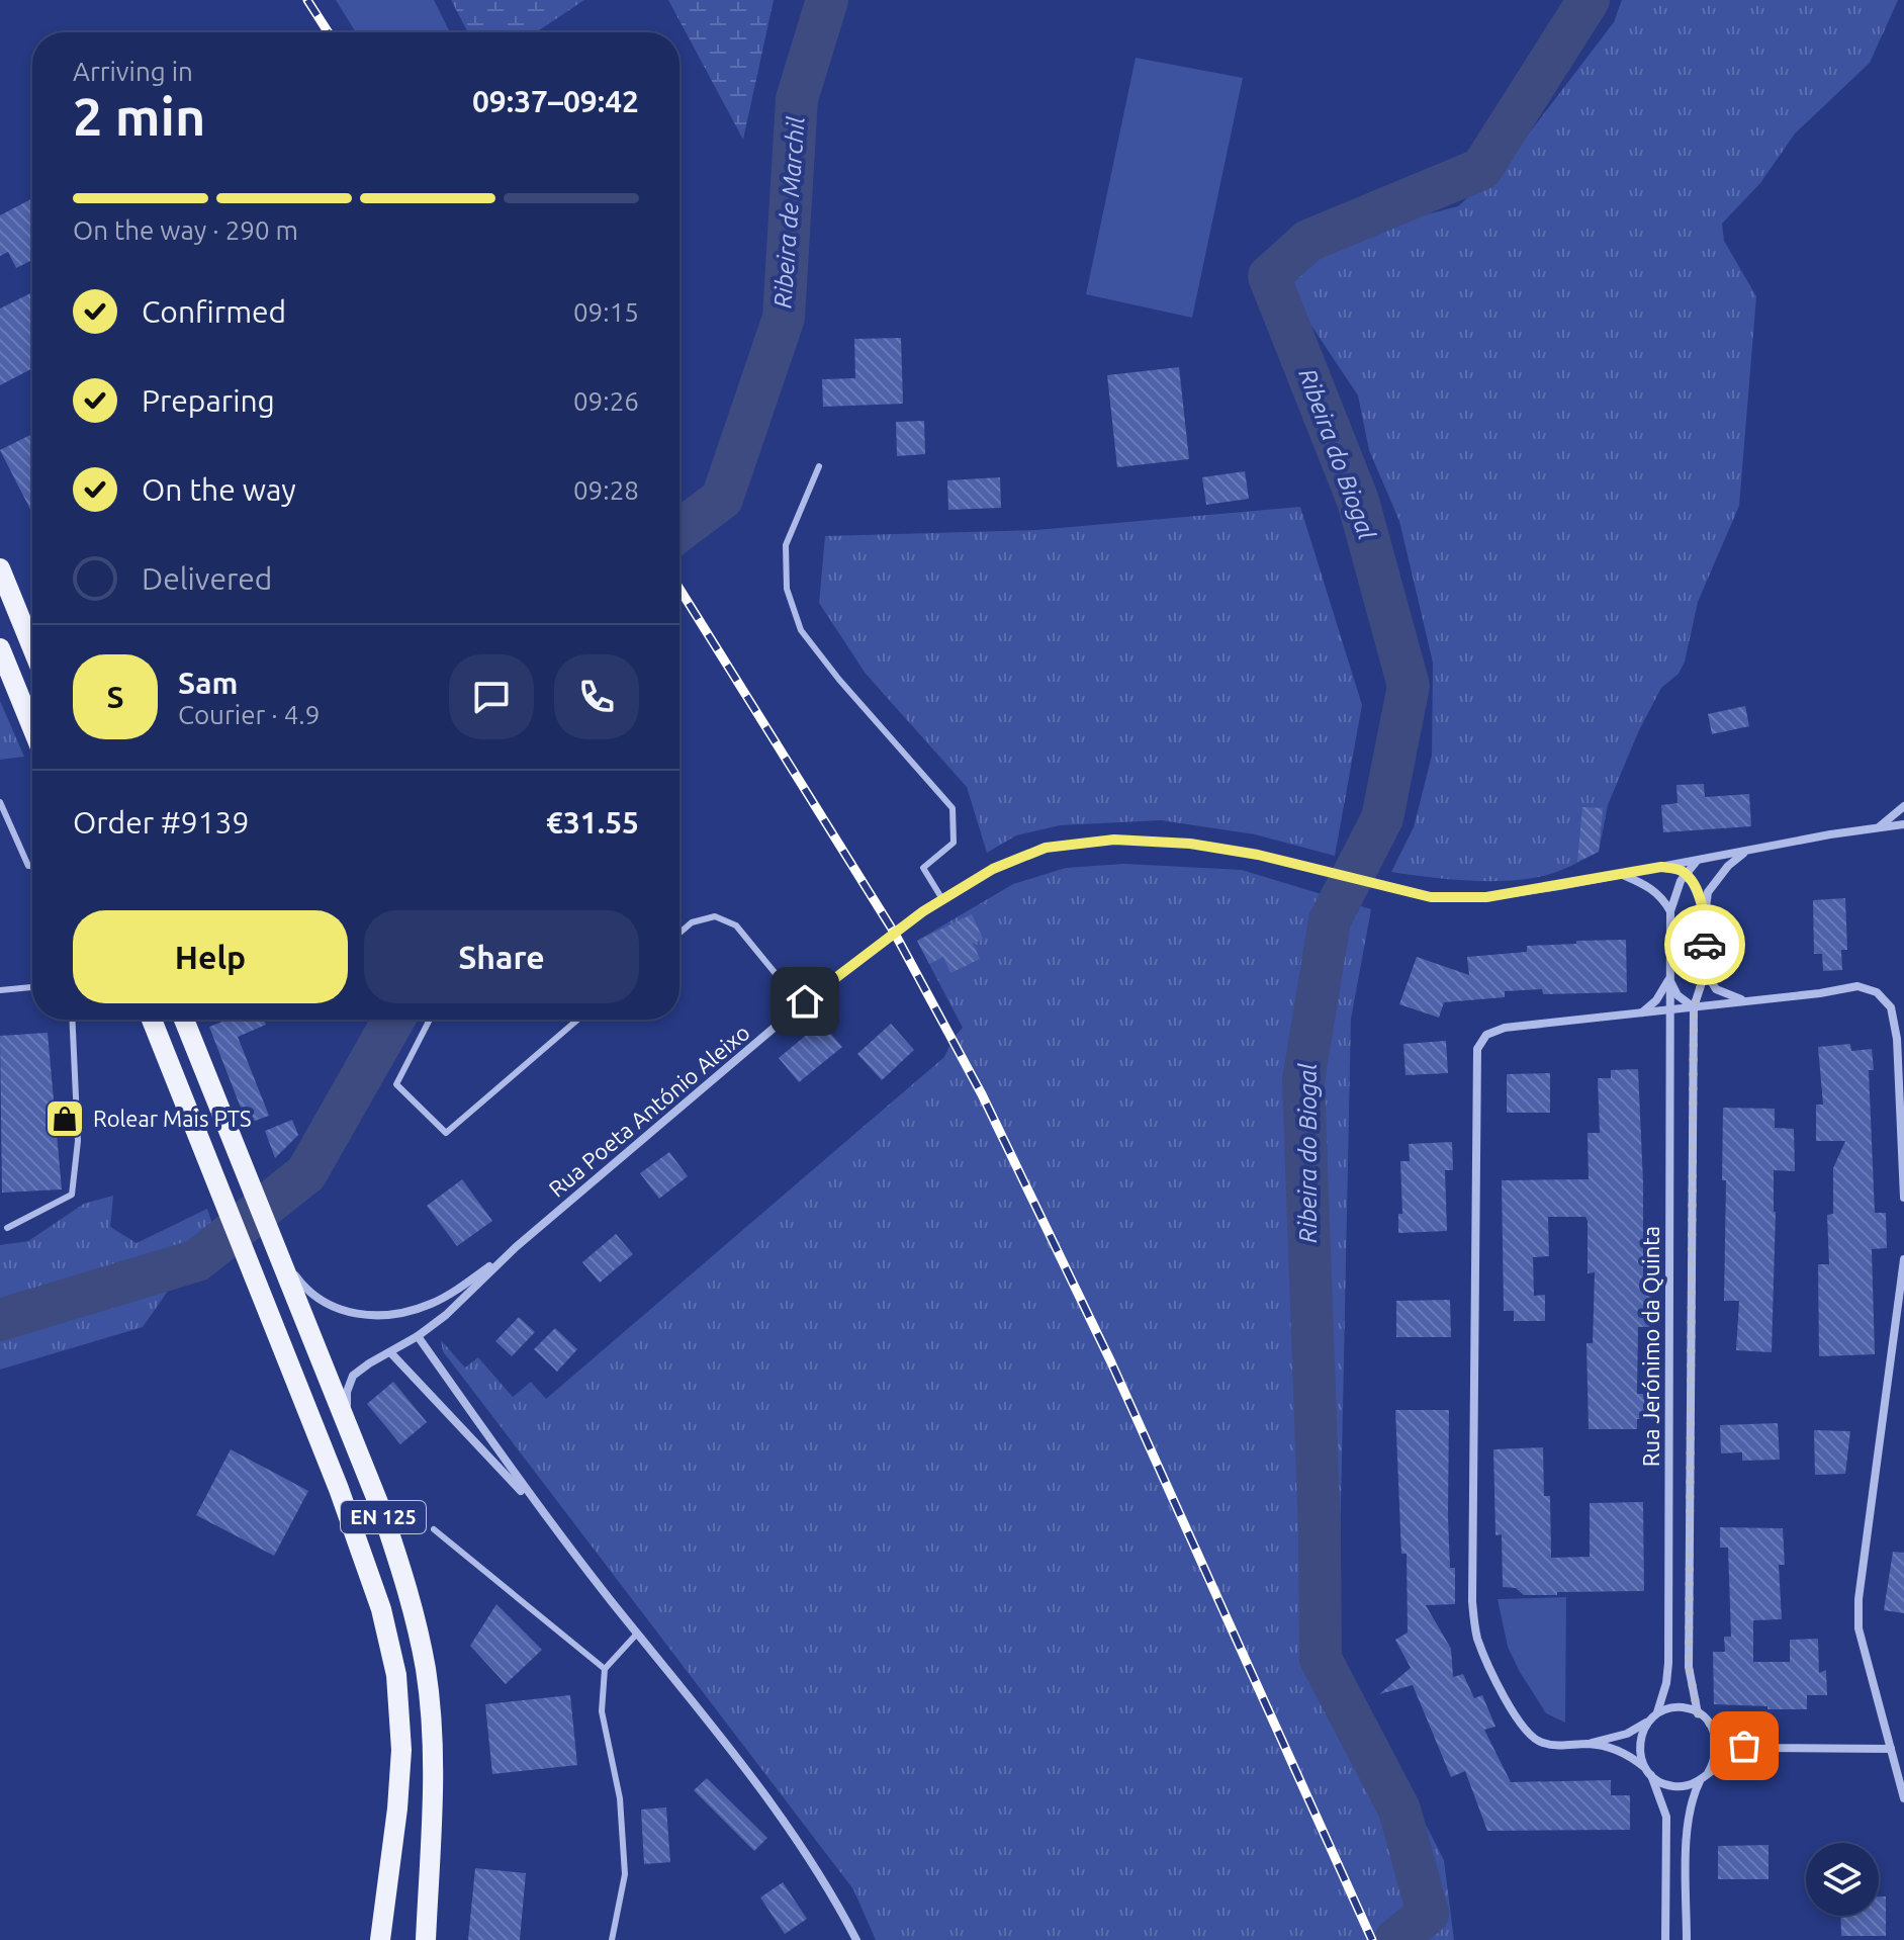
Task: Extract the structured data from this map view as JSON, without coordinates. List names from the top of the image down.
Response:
{
  "streets": {
    "main road": ["EN 125"],
    "street": ["Rua Poeta António Aleixo", "Rua Jerónimo da Quinta"]
  },
  "crossings": [
    ["Rua Poeta António Aleixo", "Rua Jerónimo da Quinta"],
    ["Rua Poeta António Aleixo", "EN 125"]
  ],
  "water": ["Ribeira de Marchil", "Ribeira do Biogal"],
  "places": {
    "shop": ["Rolear Mais PTS"]
  },
  "page": {
    "heading": ["2 min", "Arriving in", "09:37–09:42"],
    "panel": [
      "Sam",
      "Courier · 4.9",
      "Order #9139",
      "€31.55"
    ],
    "bar": "On the way · 290 m",
    "list": [
      ["Confirmed", "09:15"],
      ["Preparing", "09:26"],
      ["On the way", "09:28"],
      "Delivered"
    ],
    "round": "S",
    "buttons": ["Help", "Share"]
  }
}
